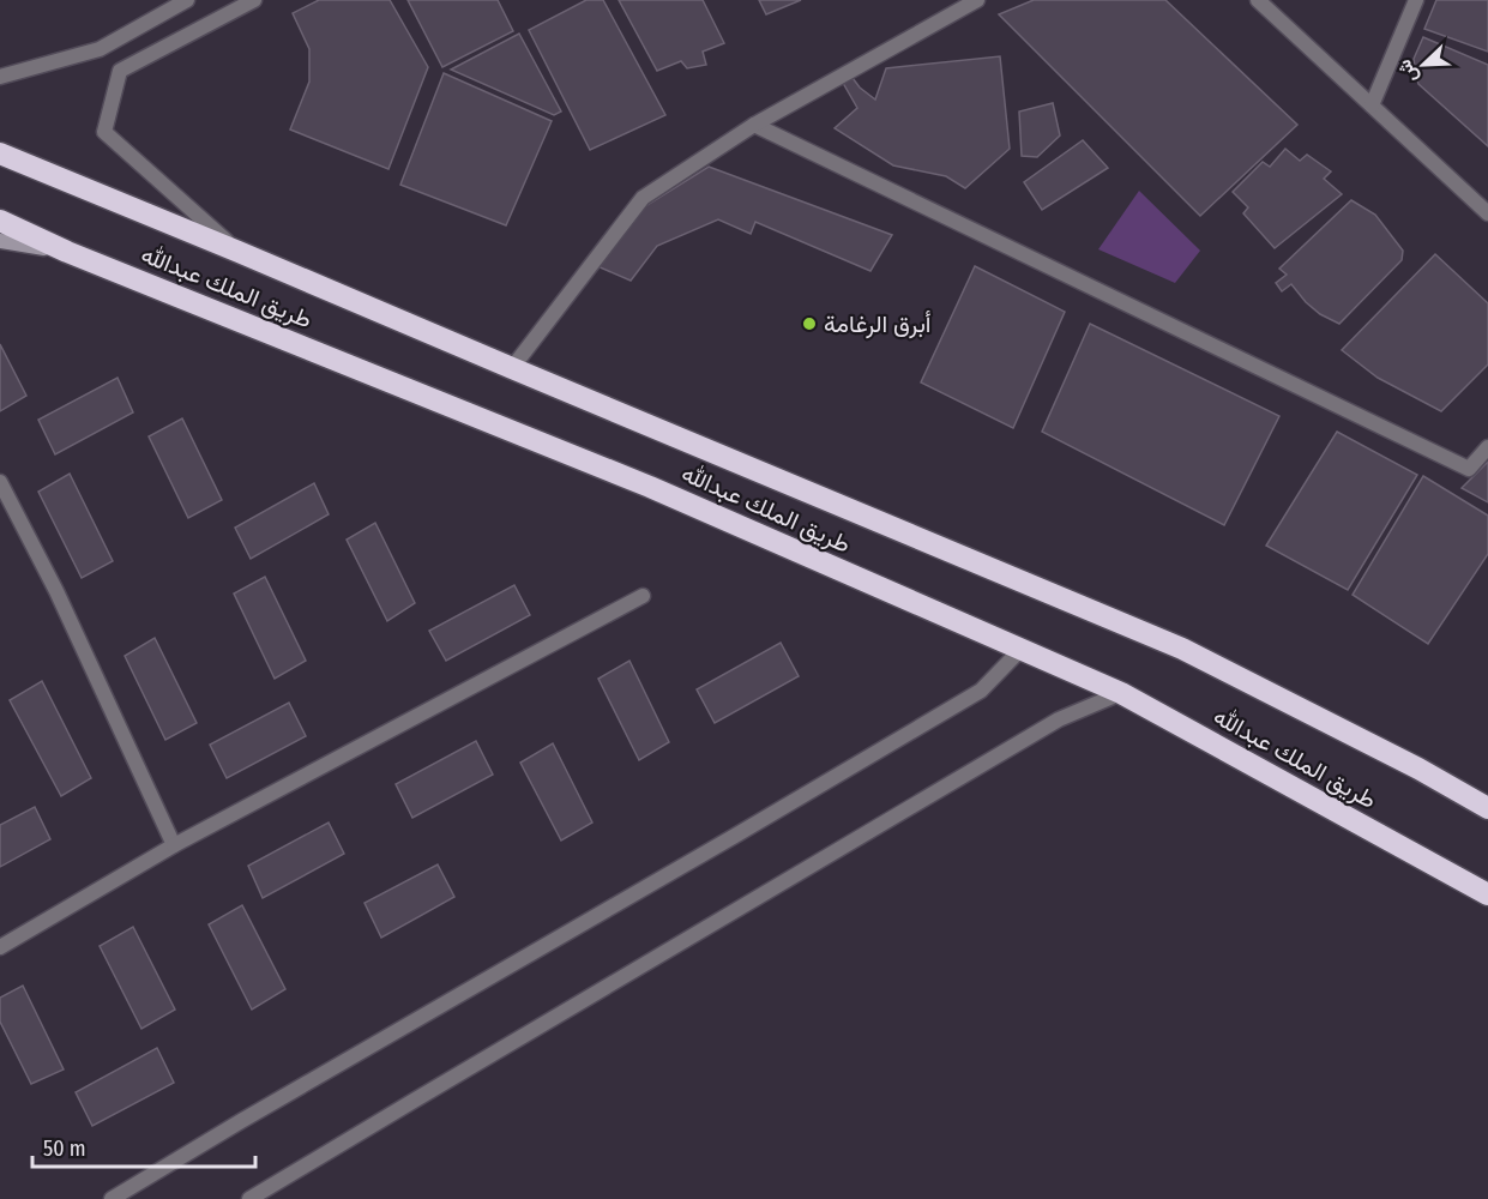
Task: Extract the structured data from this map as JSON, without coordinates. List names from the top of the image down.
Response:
{
  "streets": {
    "highway": ["طريق الملك عبدالله"]
  },
  "places": ["أبرق الرغامة"],
  "scale_bar": "50 m",
  "north": "bottom left"
}
